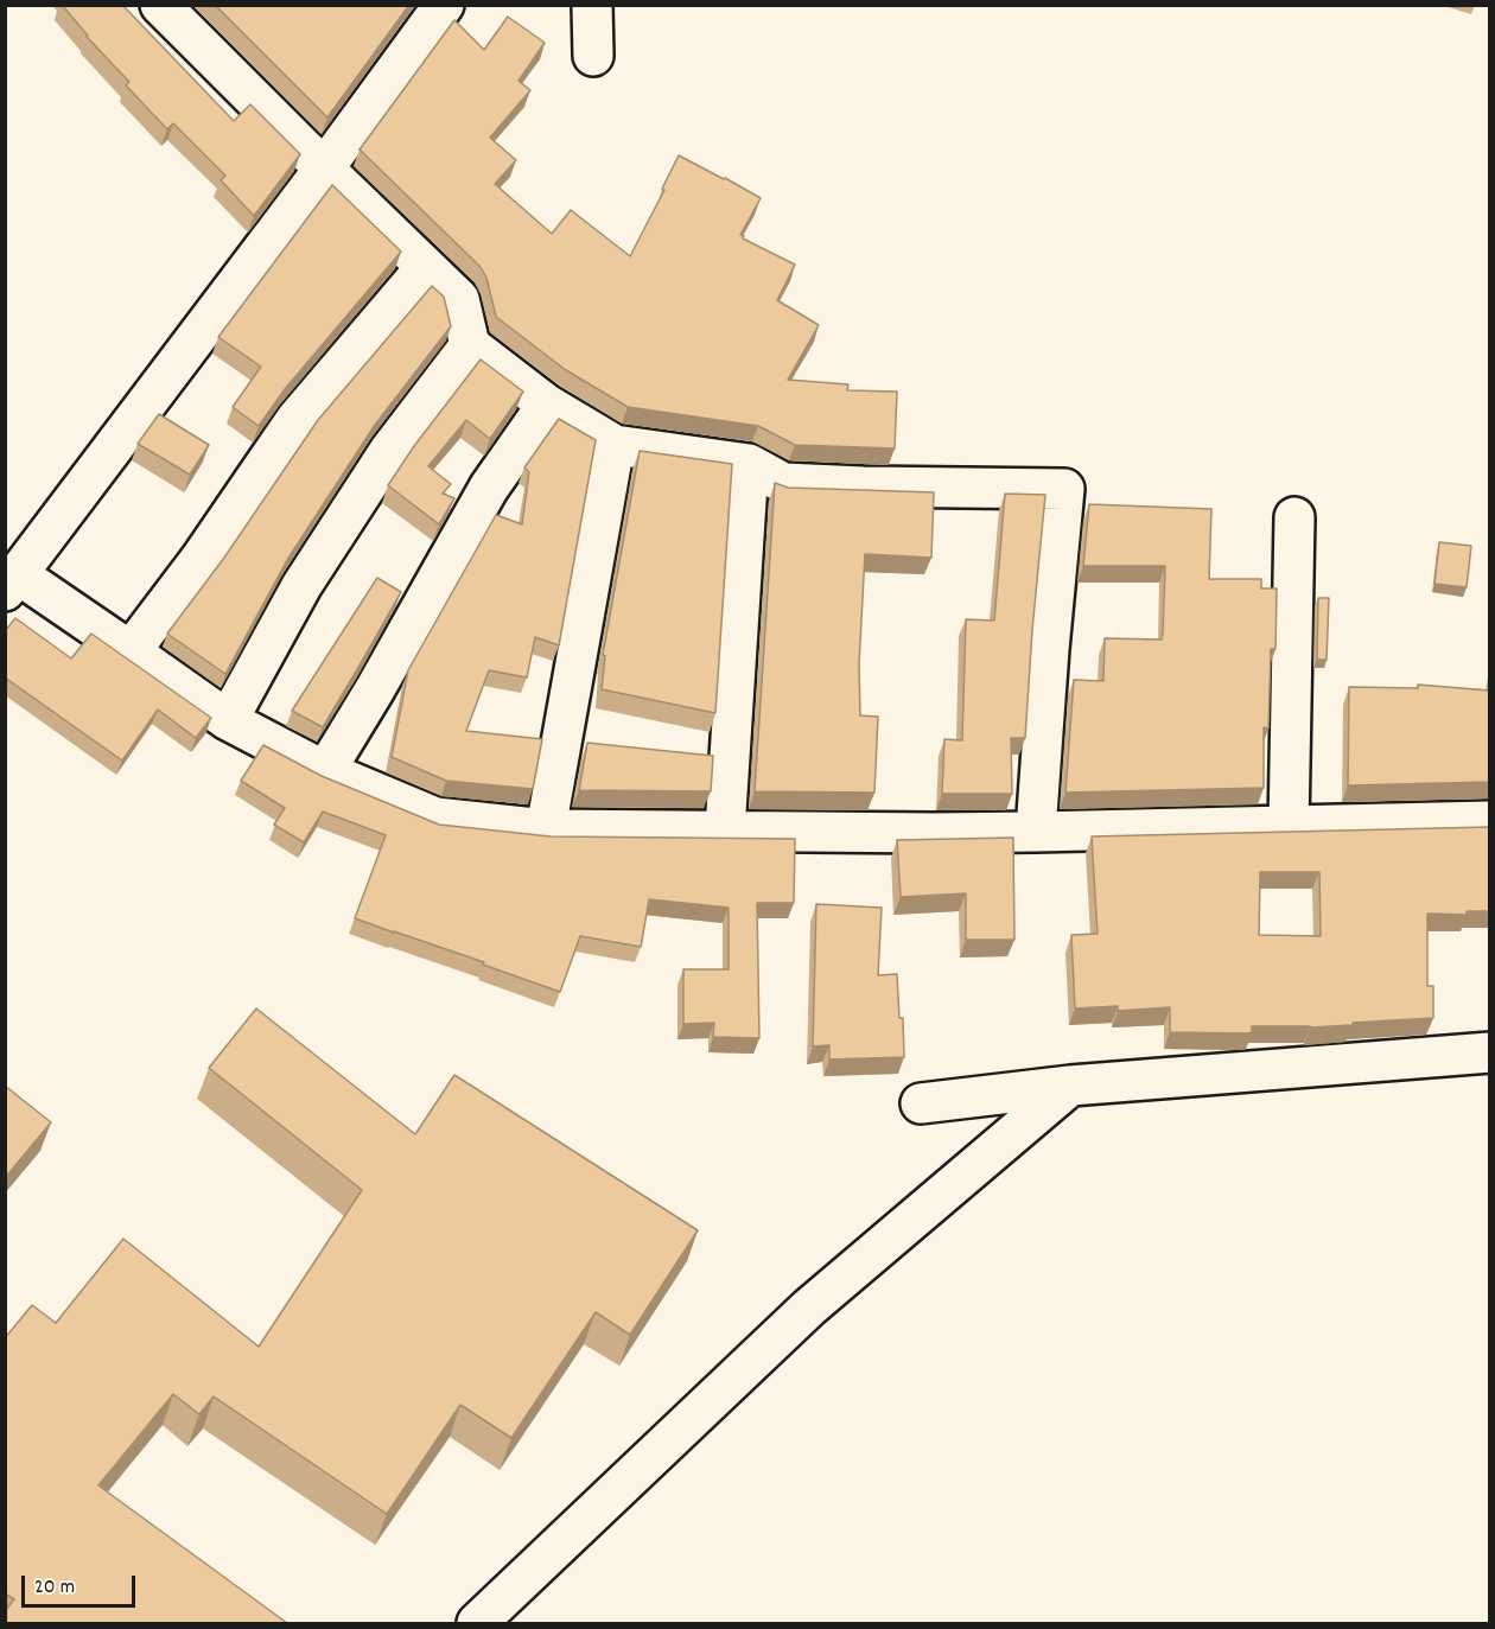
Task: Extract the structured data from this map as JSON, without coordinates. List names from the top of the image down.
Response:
{
  "scale_bar": "20 m"
}
